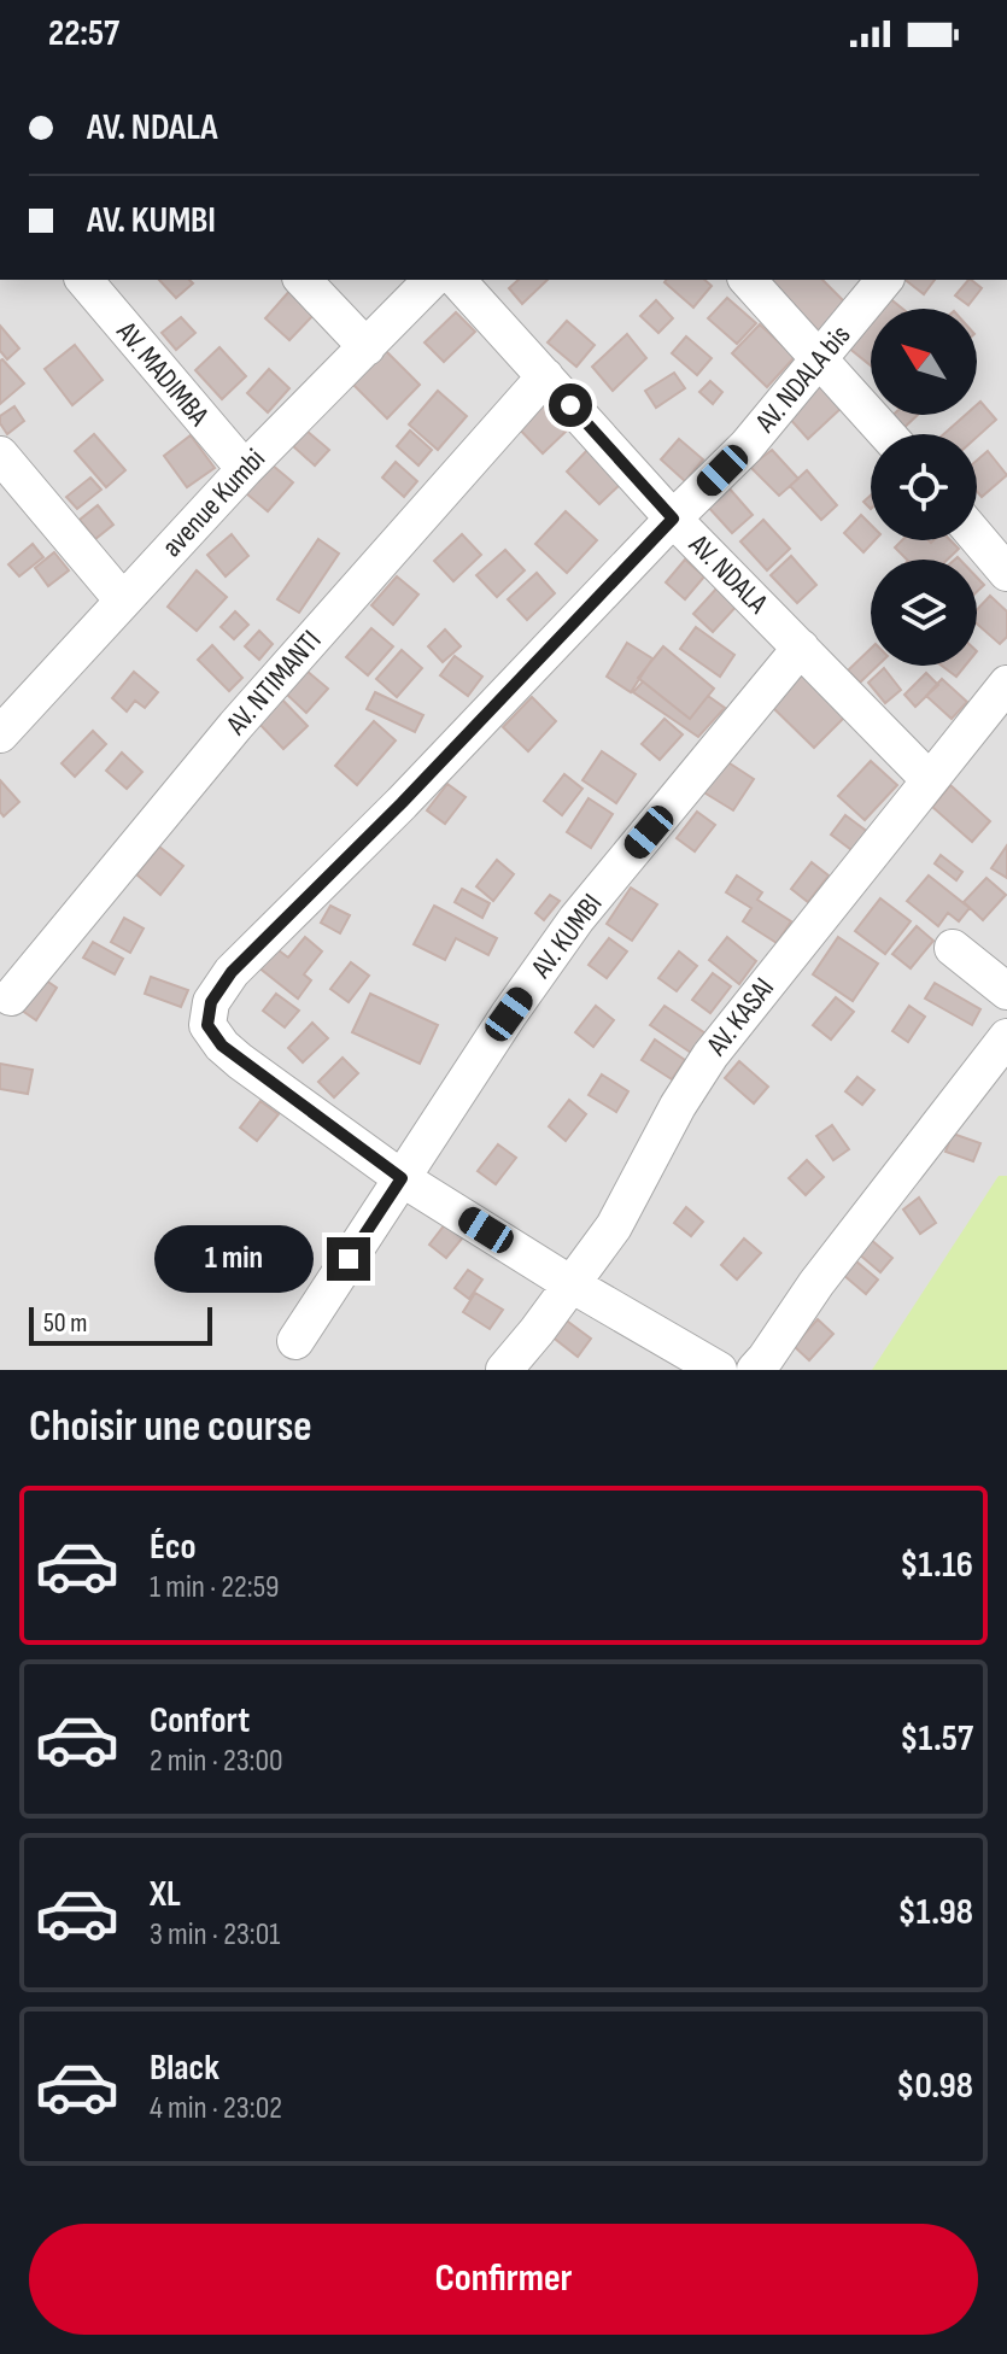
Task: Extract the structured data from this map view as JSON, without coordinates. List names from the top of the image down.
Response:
{
  "streets": {
    "street": [
      "AV. MADIMBA",
      "AV. NDALA bis",
      "avenue Kumbi",
      "AV. NDALA",
      "AV. NTIMANTI",
      "AV. KUMBI",
      "AV. KASAI"
    ]
  },
  "crossings": [
    ["AV. MADIMBA", "avenue Kumbi"],
    ["AV. NDALA bis", "AV. NDALA"],
    ["AV. NDALA bis", "AV. KUMBI"],
    ["AV. NDALA", "AV. NTIMANTI"],
    ["AV. NDALA", "AV. KUMBI"],
    ["AV. NDALA", "AV. KASAI"]
  ],
  "scale_bar": "50 m",
  "north": "top left",
  "page": {
    "status": "22:57",
    "banner": ["AV. NDALA", "AV. KUMBI"],
    "bubble": "1 min",
    "scale": "50 m",
    "heading": "Choisir une course",
    "list": [
      {
        "name": "Éco",
        "note": "1 min · 22:59",
        "value": "$1.16"
      },
      {
        "name": "Confort",
        "note": "2 min · 23:00",
        "value": "$1.57"
      },
      {
        "name": "XL",
        "note": "3 min · 23:01",
        "value": "$1.98"
      },
      {
        "name": "Black",
        "note": "4 min · 23:02",
        "value": "$0.98"
      }
    ],
    "buttons": "Confirmer"
  }
}
